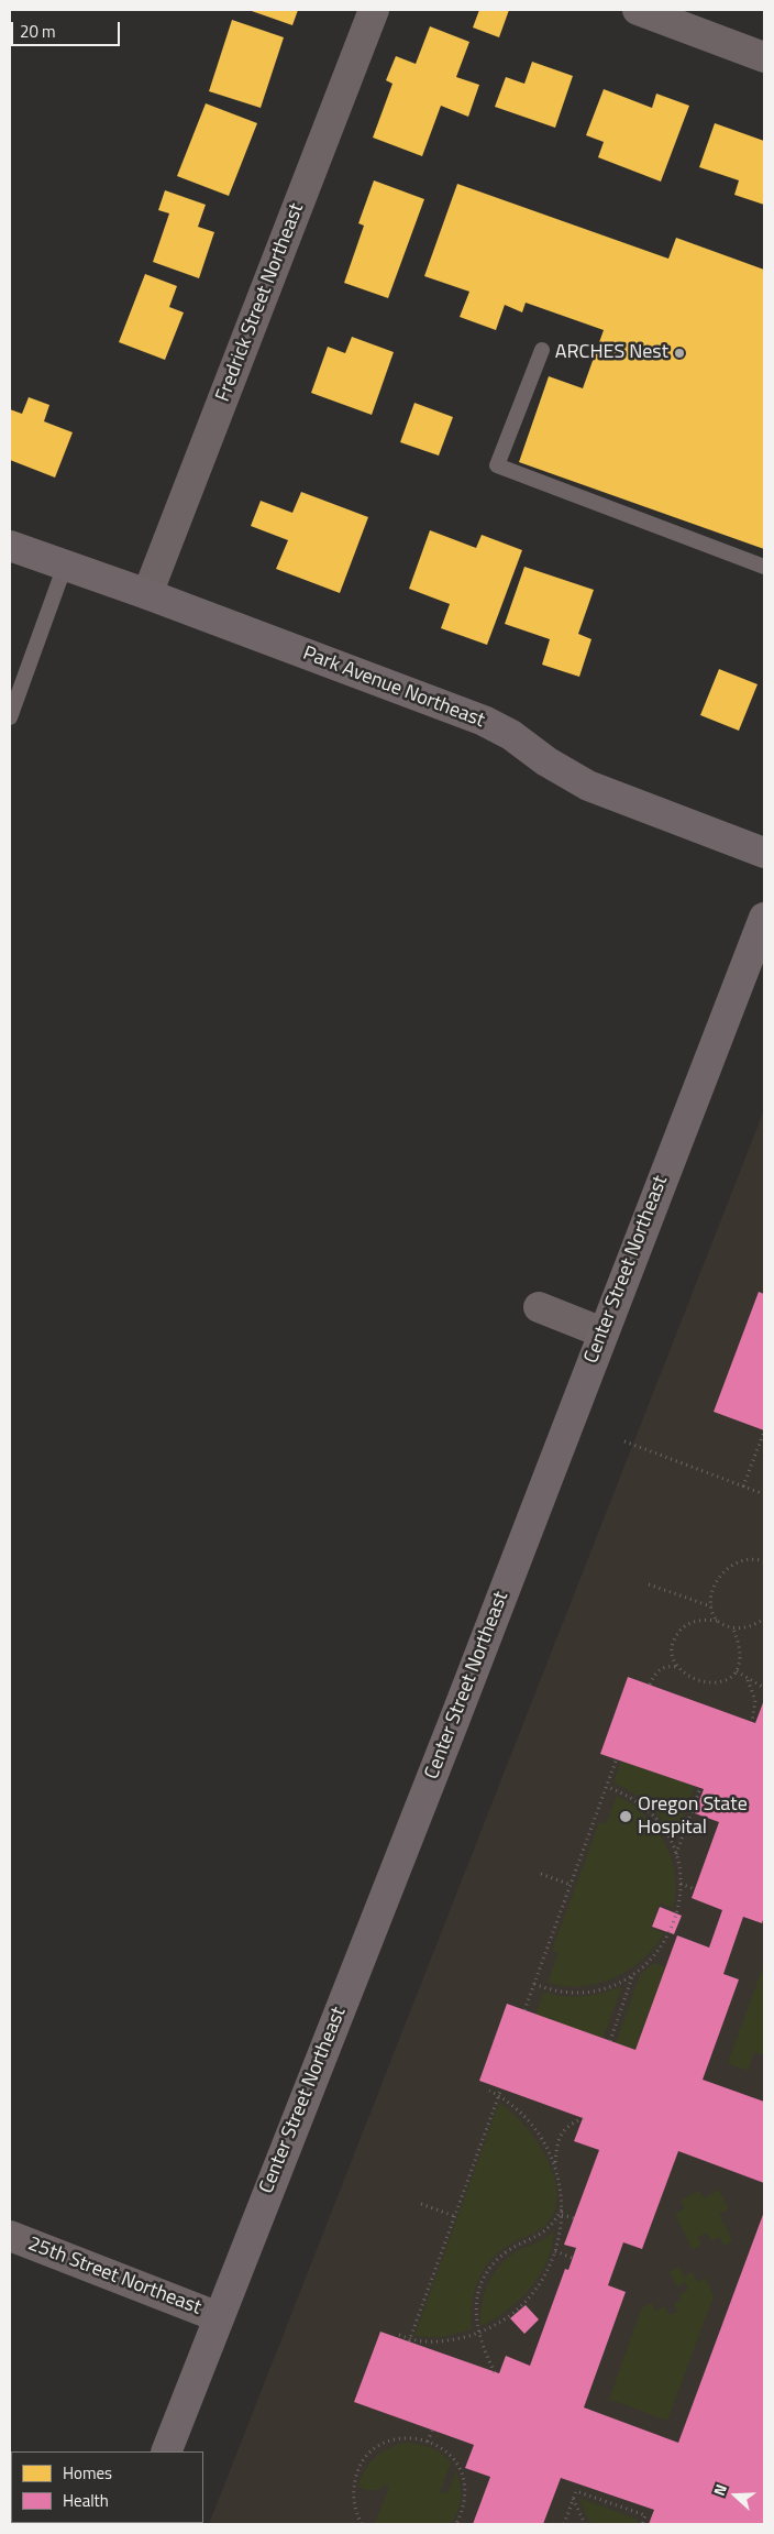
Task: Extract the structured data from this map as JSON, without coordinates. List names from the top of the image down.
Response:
{
  "streets": {
    "main road": ["Park Avenue Northeast", "Center Street Northeast"],
    "street": ["Fredrick Street Northeast", "25th Street Northeast"]
  },
  "crossings": [
    ["Fredrick Street Northeast", "Park Avenue Northeast"],
    ["Center Street Northeast", "25th Street Northeast"]
  ],
  "places": ["ARCHES Nest", "Oregon State Hospital"],
  "legend": ["Homes", "Health"],
  "scale_bar": "20 m",
  "north": "left"
}
